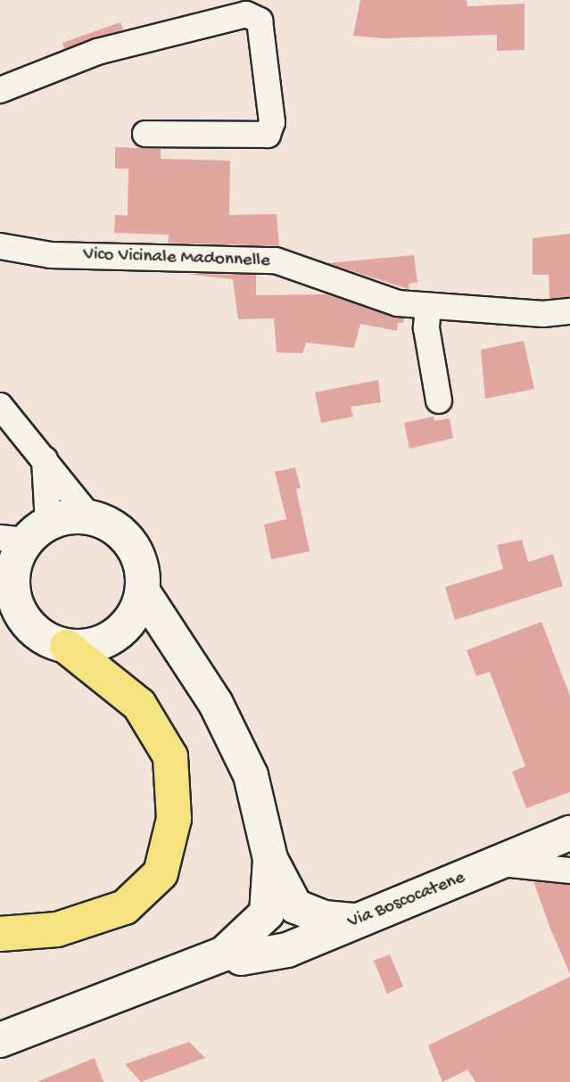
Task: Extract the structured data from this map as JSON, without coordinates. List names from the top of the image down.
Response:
{
  "streets": {
    "street": ["Vico Vicinale Madonnelle", "Via Boscocatene"]
  }
}
